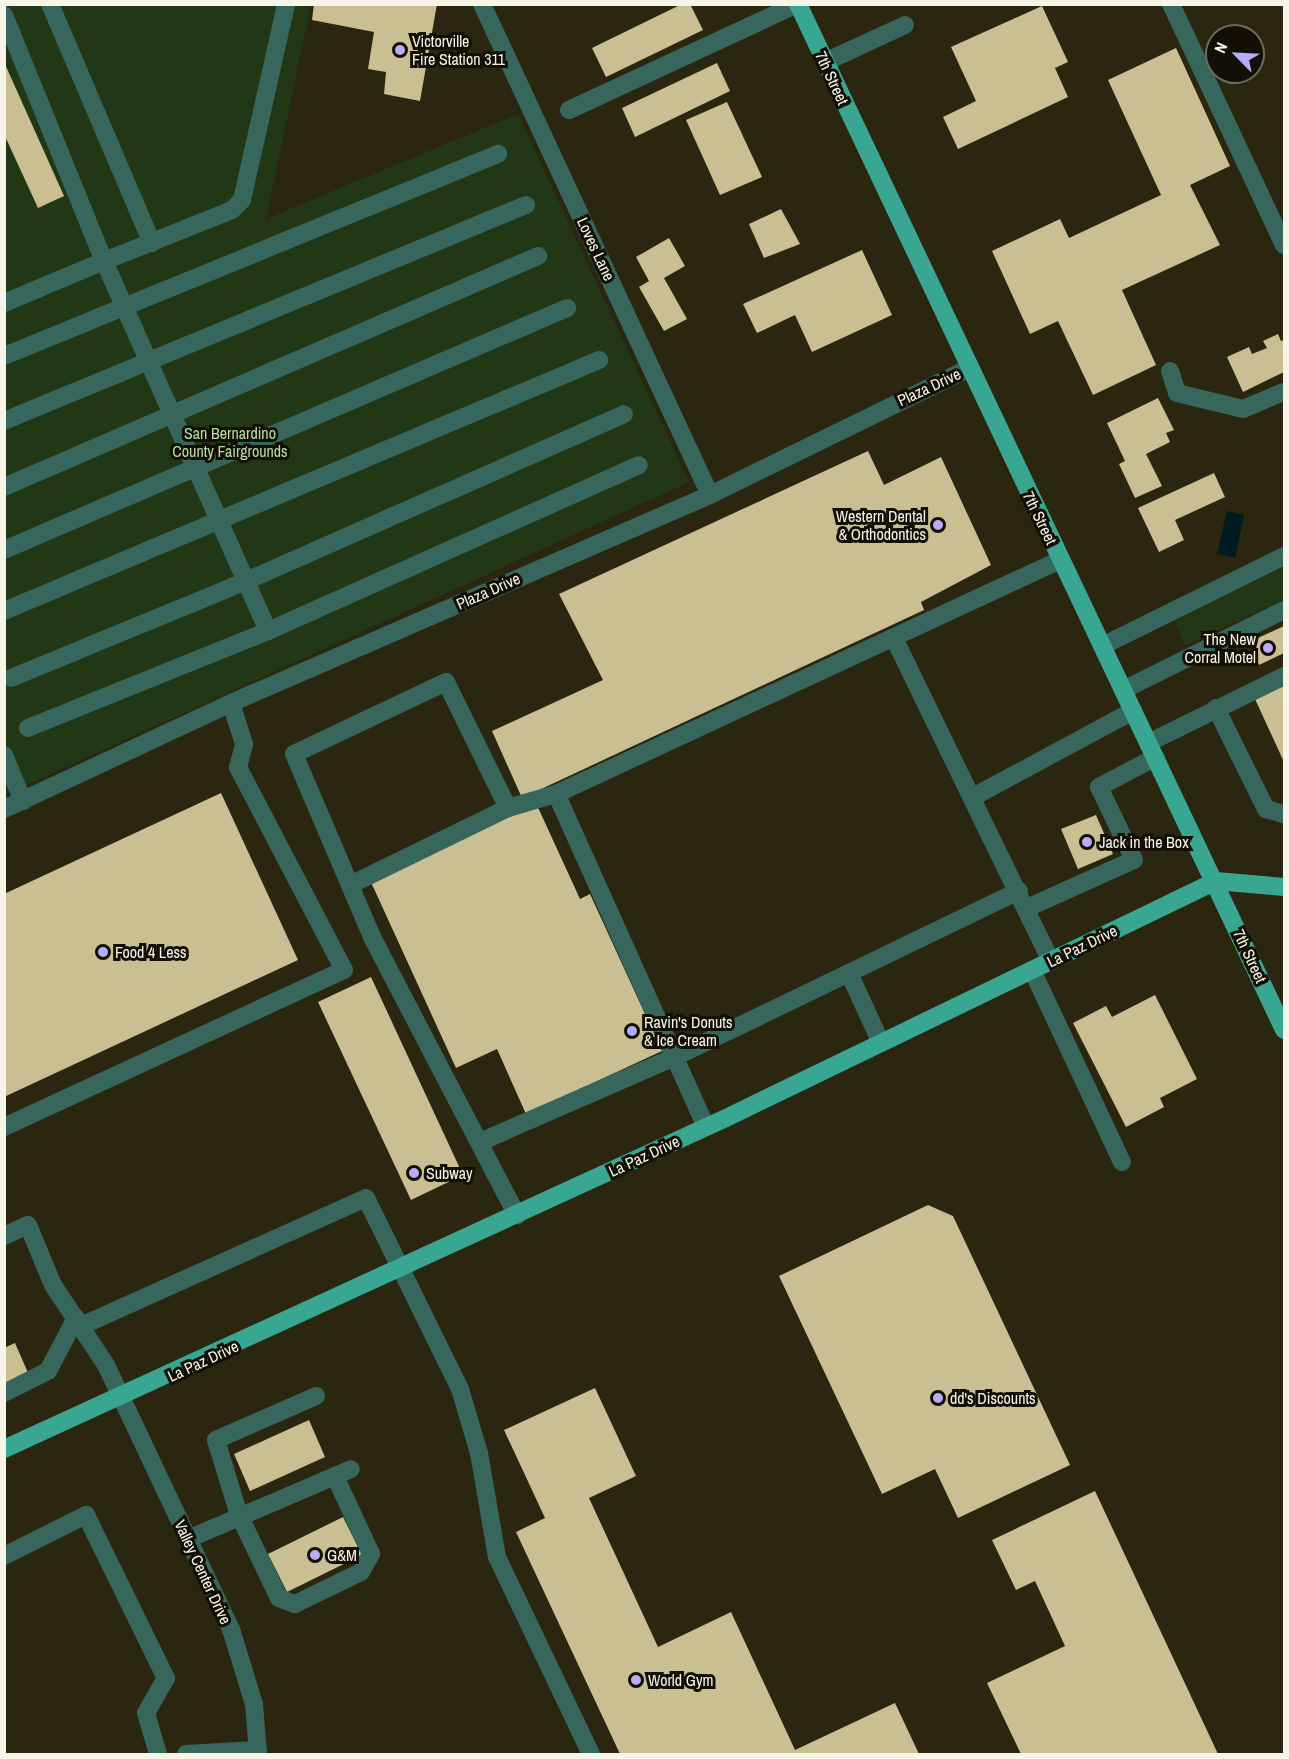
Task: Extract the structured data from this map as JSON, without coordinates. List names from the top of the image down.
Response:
{
  "streets": {
    "main road": ["7th Street", "La Paz Drive"],
    "street": ["Loves Lane", "Plaza Drive", "Valley Center Drive"]
  },
  "crossings": [
    ["7th Street", "Plaza Drive"],
    ["7th Street", "La Paz Drive"],
    ["Loves Lane", "Plaza Drive"],
    ["La Paz Drive", "Valley Center Drive"]
  ],
  "parks": ["San Bernardino County Fairgrounds"],
  "places": [
    "Victorville Fire Station 311",
    "Western Dental & Orthodontics",
    "The New Corral Motel",
    "Jack in the Box",
    "Food 4 Less",
    "Ravin's Donuts & Ice Cream",
    "Subway",
    "dd's Discounts",
    "G&M",
    "World Gym"
  ],
  "north": "top left"
}
